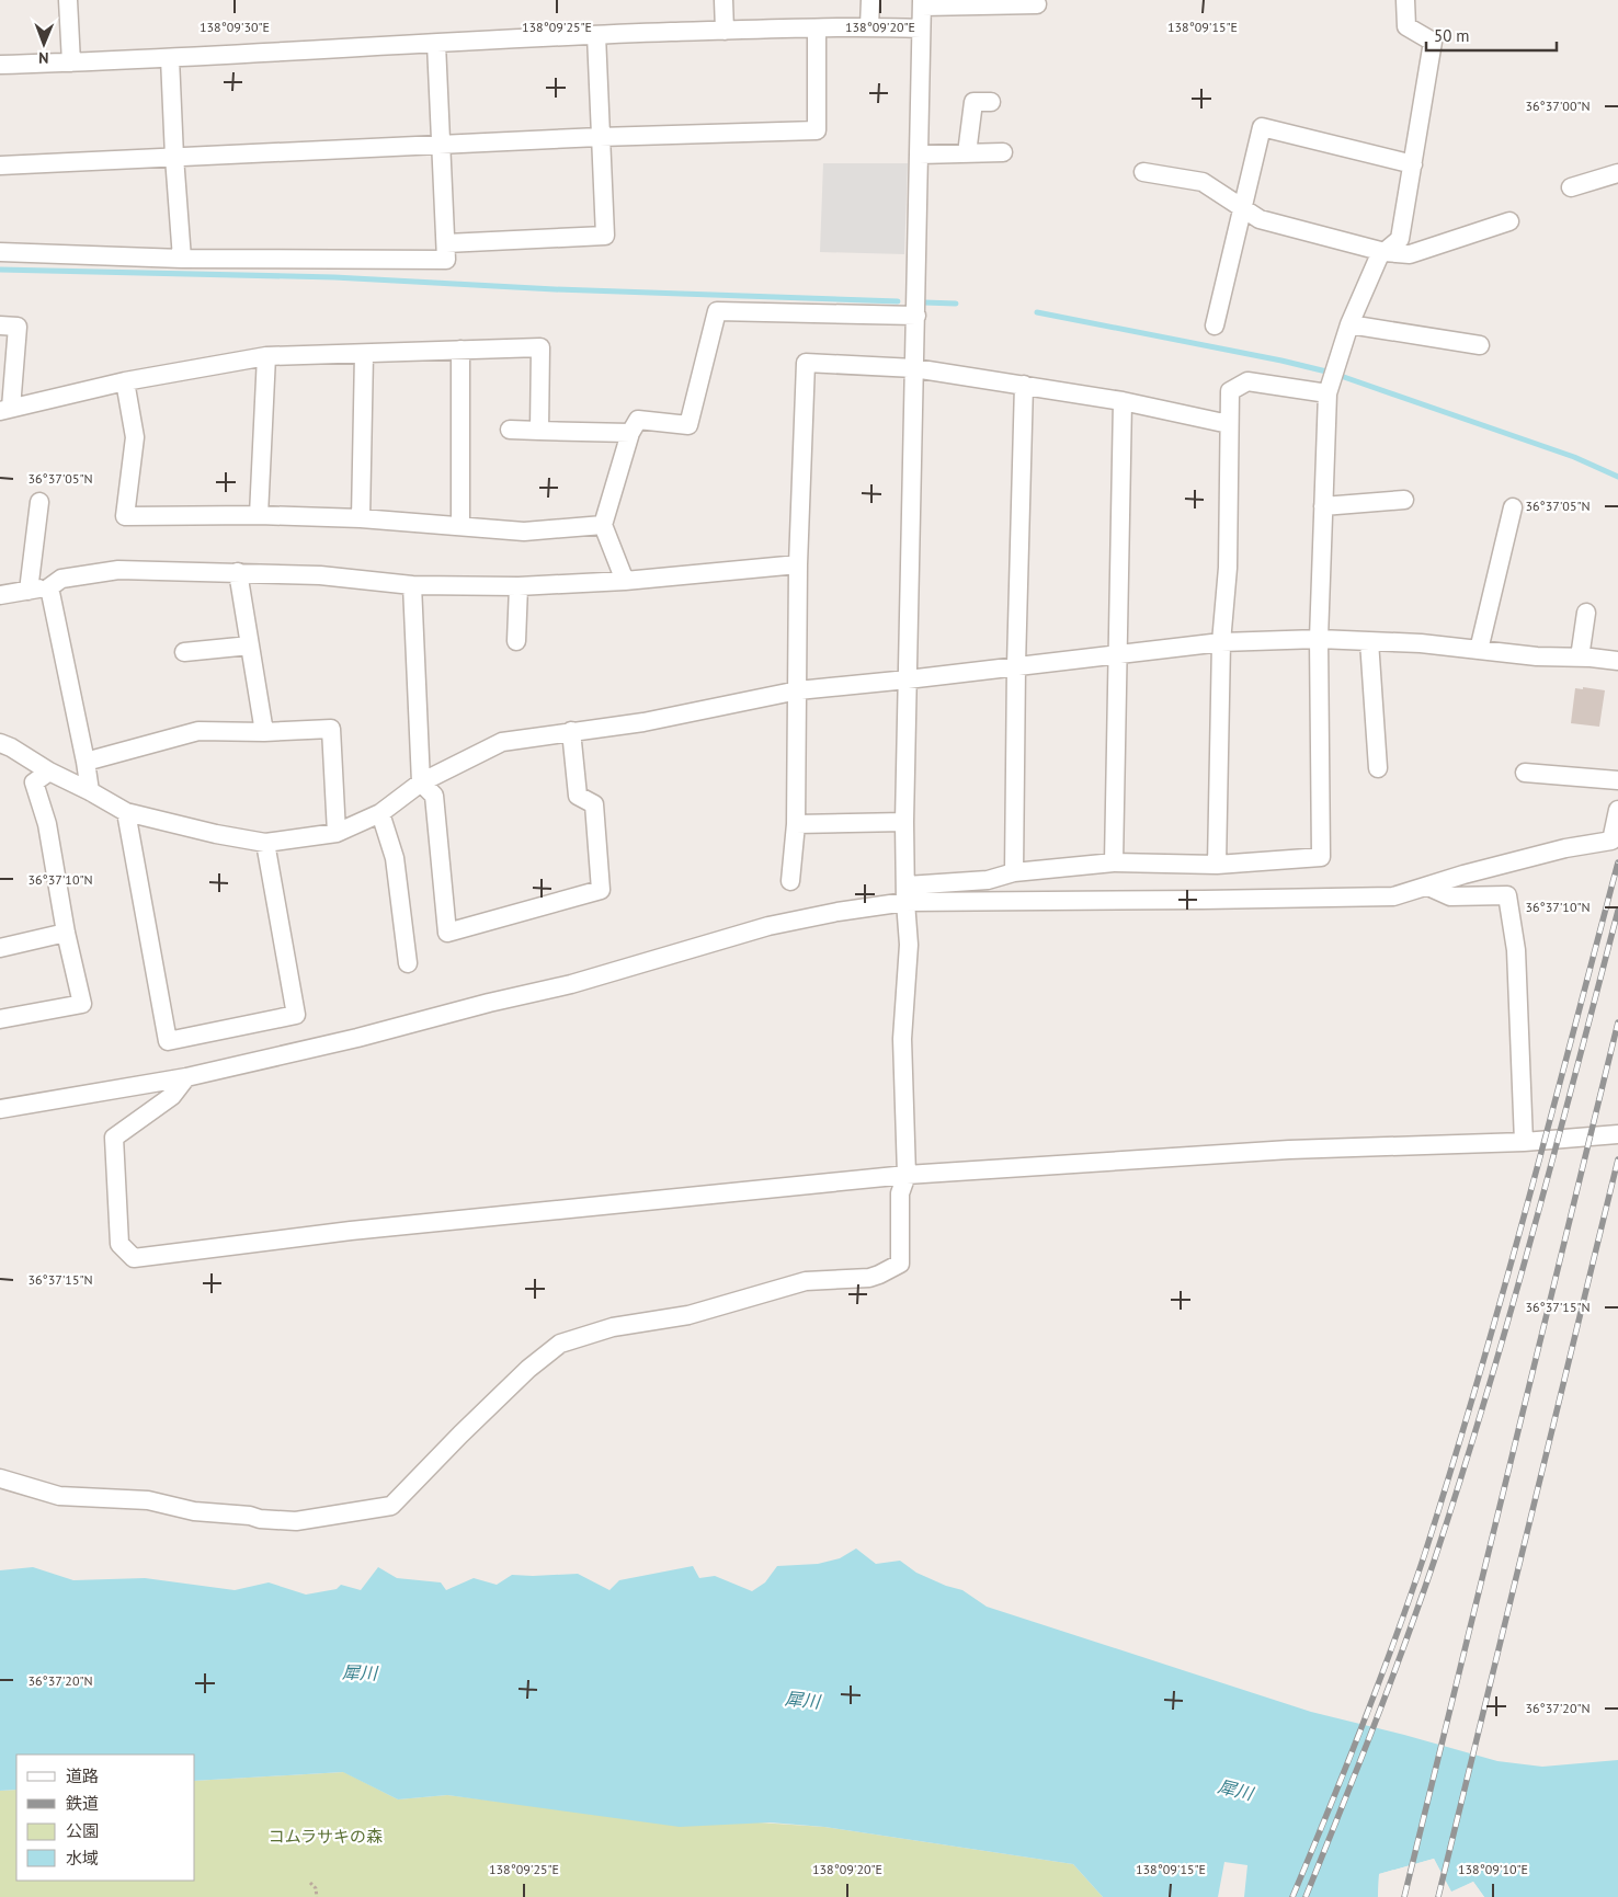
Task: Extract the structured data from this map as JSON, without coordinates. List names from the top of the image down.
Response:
{
  "water": ["犀川"],
  "parks": ["コムラサキの森"],
  "legend": [
    "道路",
    "鉄道",
    "公園",
    "水域"
  ],
  "scale_bar": "50 m",
  "north": "bottom",
  "coordinates": [
    "138°09'30\"E",
    "138°09'25\"E",
    "138°09'20\"E",
    "138°09'15\"E",
    "36°37'00\"N",
    "36°37'05\"N",
    "36°37'10\"N",
    "36°37'15\"N",
    "36°37'20\"N",
    "138°09'10\"E"
  ]
}
